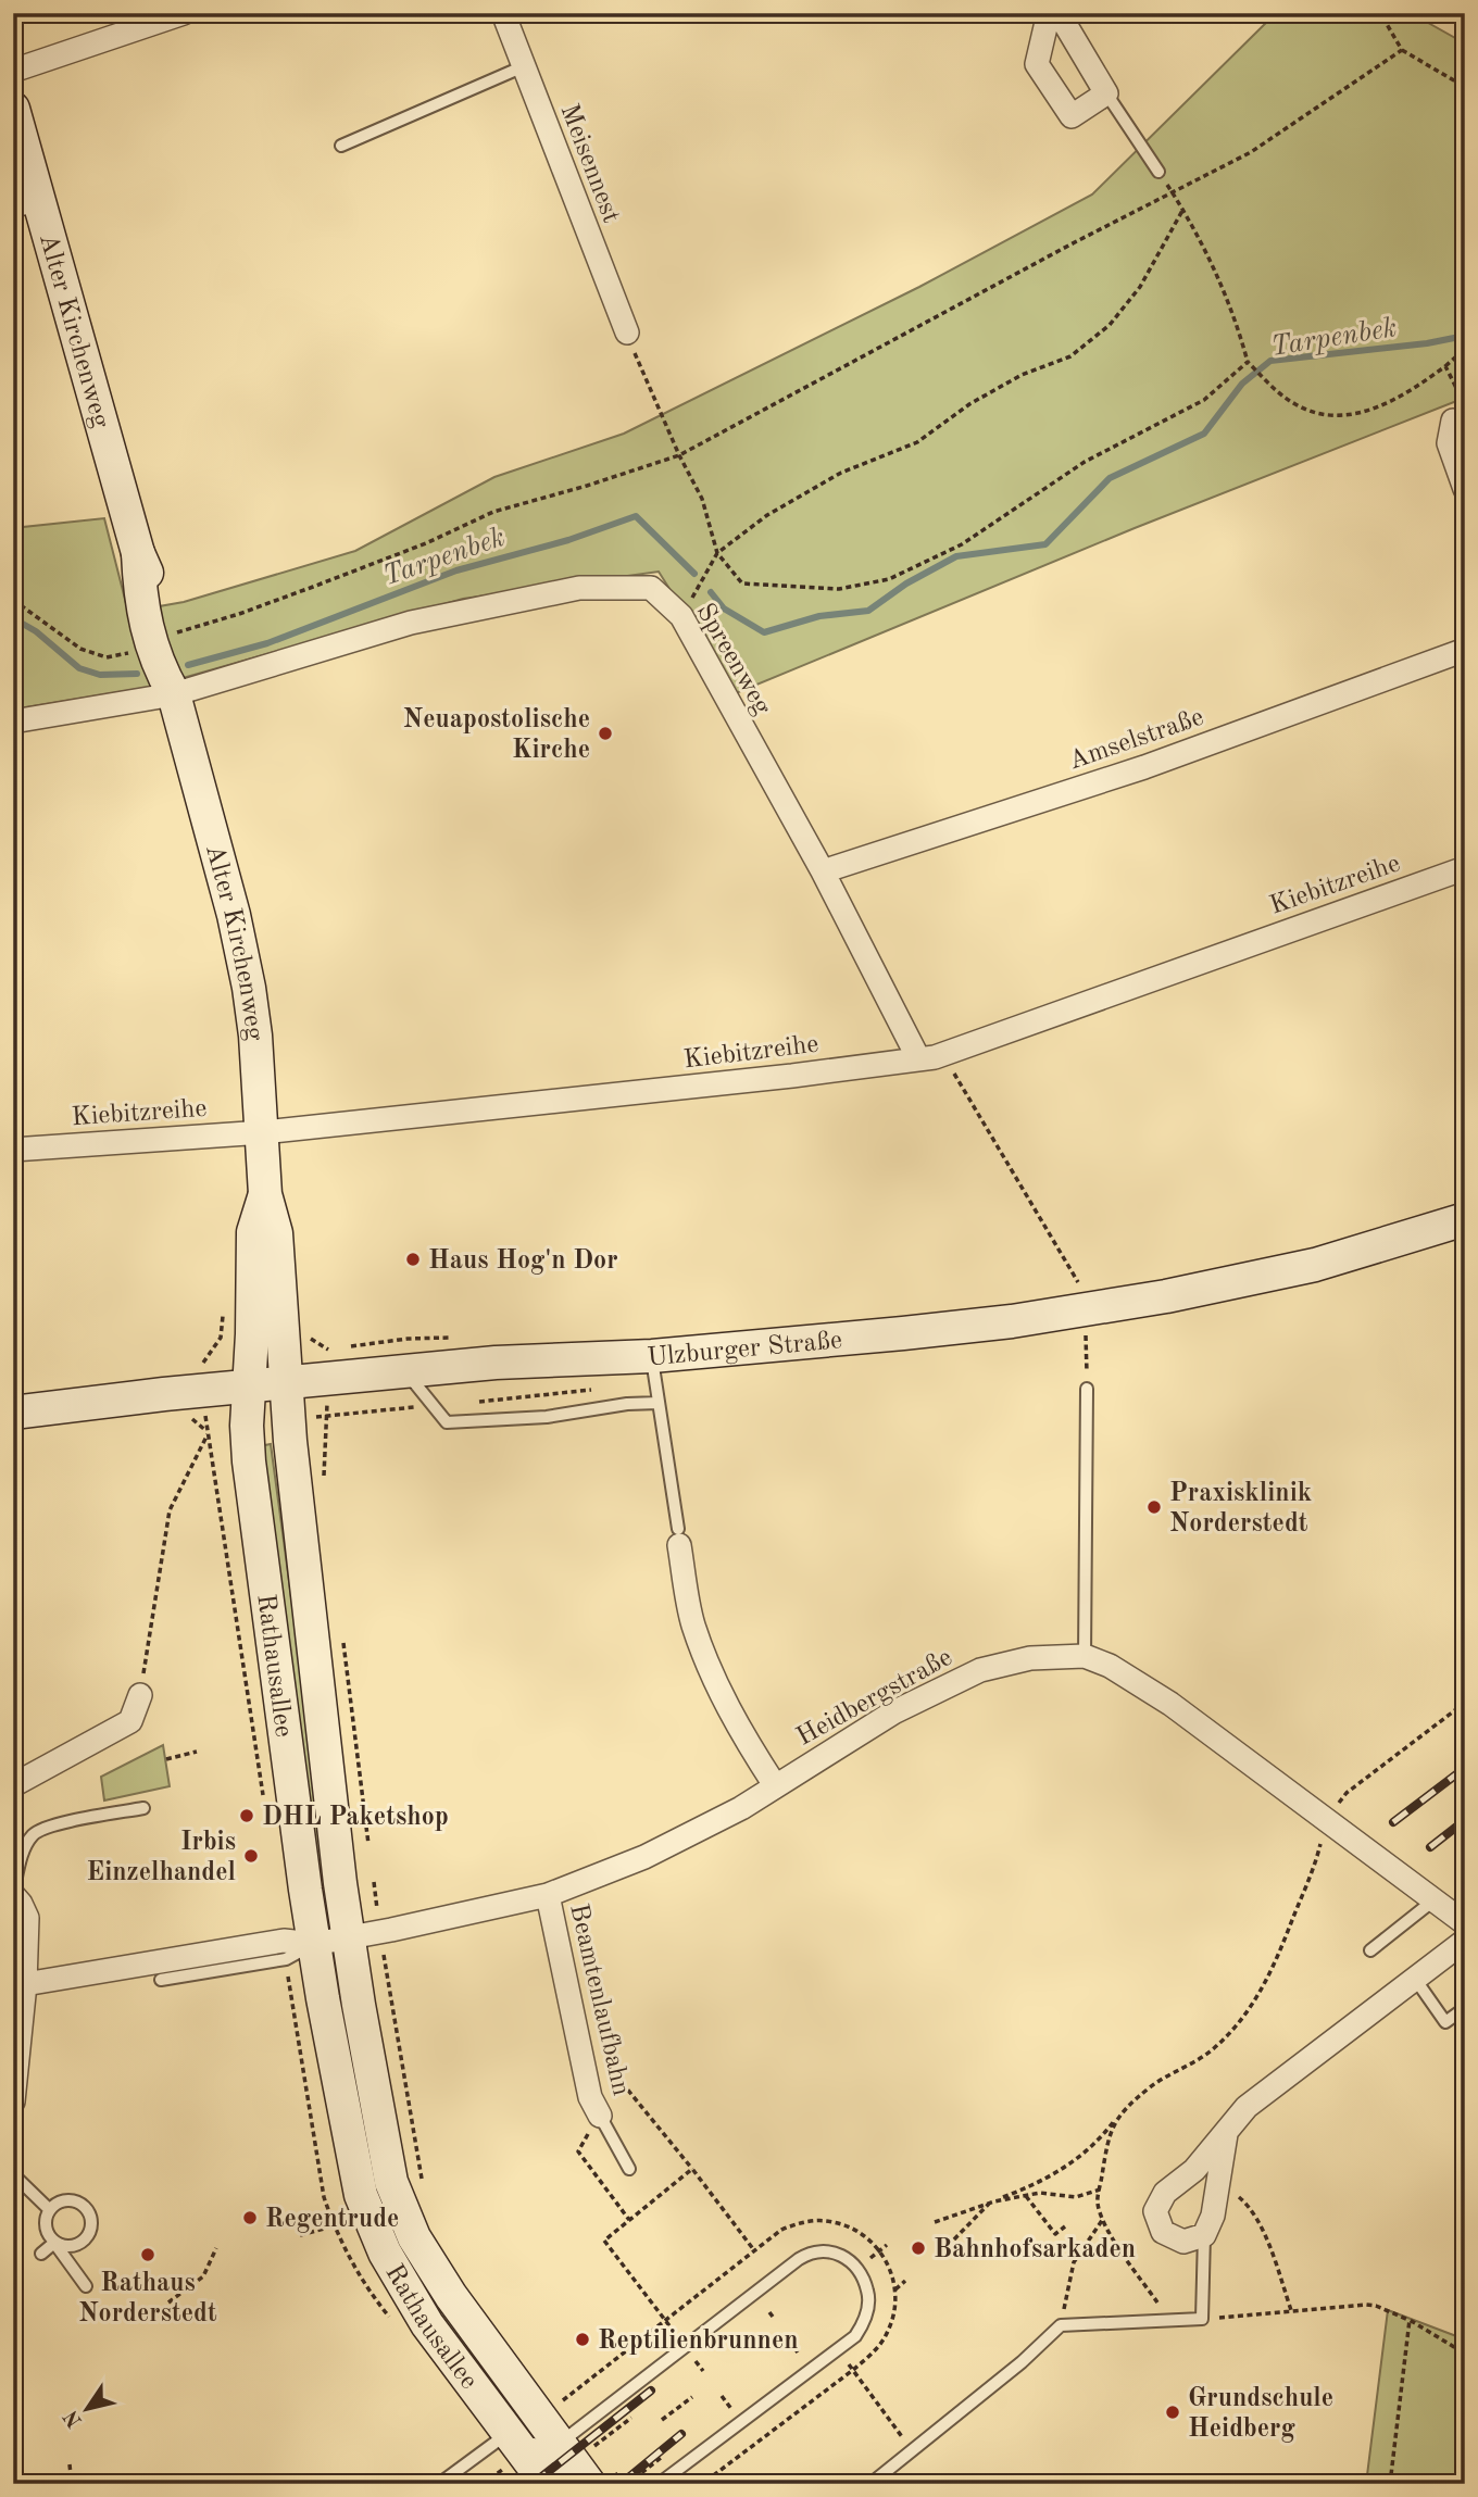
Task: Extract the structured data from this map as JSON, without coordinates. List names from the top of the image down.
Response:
{
  "streets": {
    "main road": ["Alter Kirchenweg", "Ulzburger Straße", "Rathausallee"],
    "street": [
      "Meisennest",
      "Spreenweg",
      "Amselstraße",
      "Kiebitzreihe",
      "Heidbergstraße",
      "Beamtenlaufbahn"
    ]
  },
  "crossings": [
    ["Alter Kirchenweg", "Spreenweg"],
    ["Alter Kirchenweg", "Kiebitzreihe"],
    ["Alter Kirchenweg", "Ulzburger Straße"],
    ["Alter Kirchenweg", "Rathausallee"],
    ["Spreenweg", "Amselstraße"],
    ["Spreenweg", "Kiebitzreihe"],
    ["Ulzburger Straße", "Rathausallee"],
    ["Rathausallee", "Heidbergstraße"],
    ["Heidbergstraße", "Beamtenlaufbahn"]
  ],
  "water": ["Tarpenbek"],
  "places": [
    "Neuapostolische Kirche",
    "Haus Hog'n Dor",
    "Praxisklinik Norderstedt",
    "DHL Paketshop",
    "Irbis Einzelhandel",
    "Regentrude",
    "Bahnhofsarkaden",
    "Rathaus Norderstedt",
    "Reptilienbrunnen",
    "Grundschule Heidberg"
  ],
  "north": "bottom left"
}
